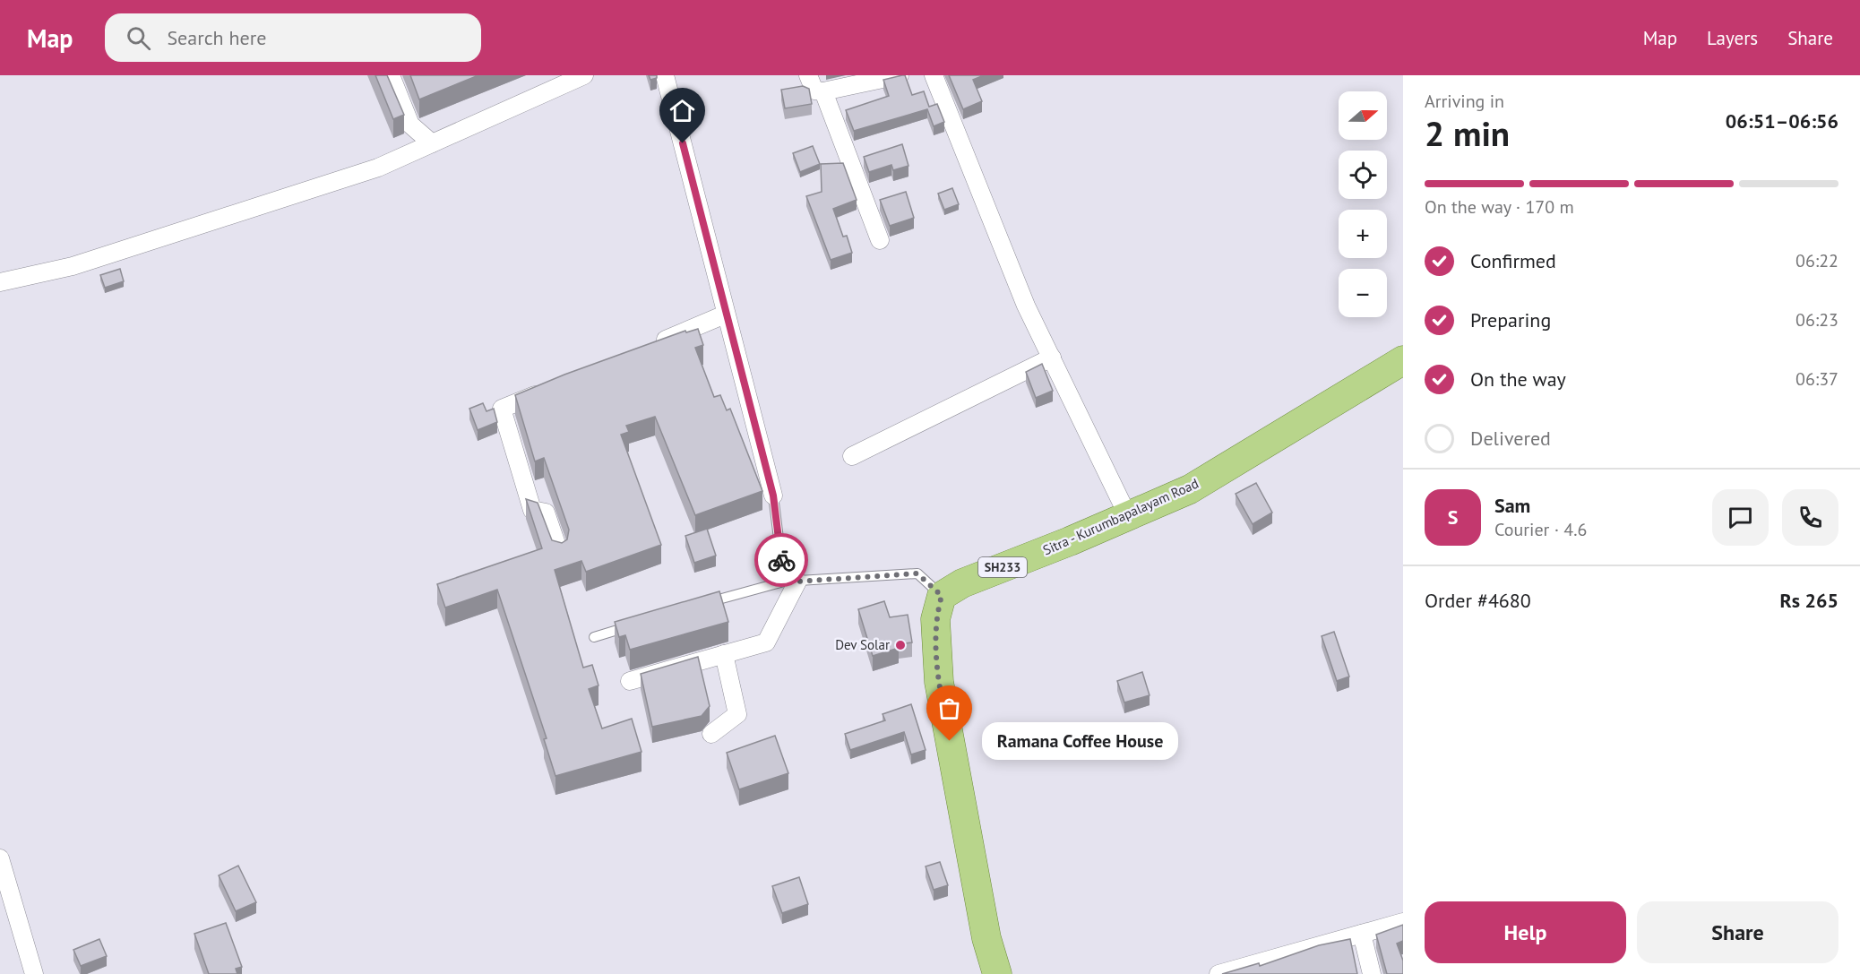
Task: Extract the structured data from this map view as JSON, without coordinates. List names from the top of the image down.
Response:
{
  "streets": {
    "main road": ["Sitra - Kurumbapalayam Road", "SH233"]
  },
  "places": ["Dev Solar", "Ramana Coffee House"],
  "north": "right",
  "page": {
    "header": "Map",
    "search": "Search here",
    "nav": ["Map", "Layers", "Share"],
    "heading": ["2 min", "Arriving in", "06:51–06:56"],
    "panel": [
      "Sam",
      "Courier · 4.6",
      "Order #4680",
      "Rs 265"
    ],
    "map_buttons": ["+", "−"],
    "bar": "On the way · 170 m",
    "list": [
      ["Confirmed", "06:22"],
      ["Preparing", "06:23"],
      ["On the way", "06:37"],
      "Delivered"
    ],
    "round": "S",
    "bubble": "Ramana Coffee House",
    "buttons": ["Help", "Share"]
  }
}
